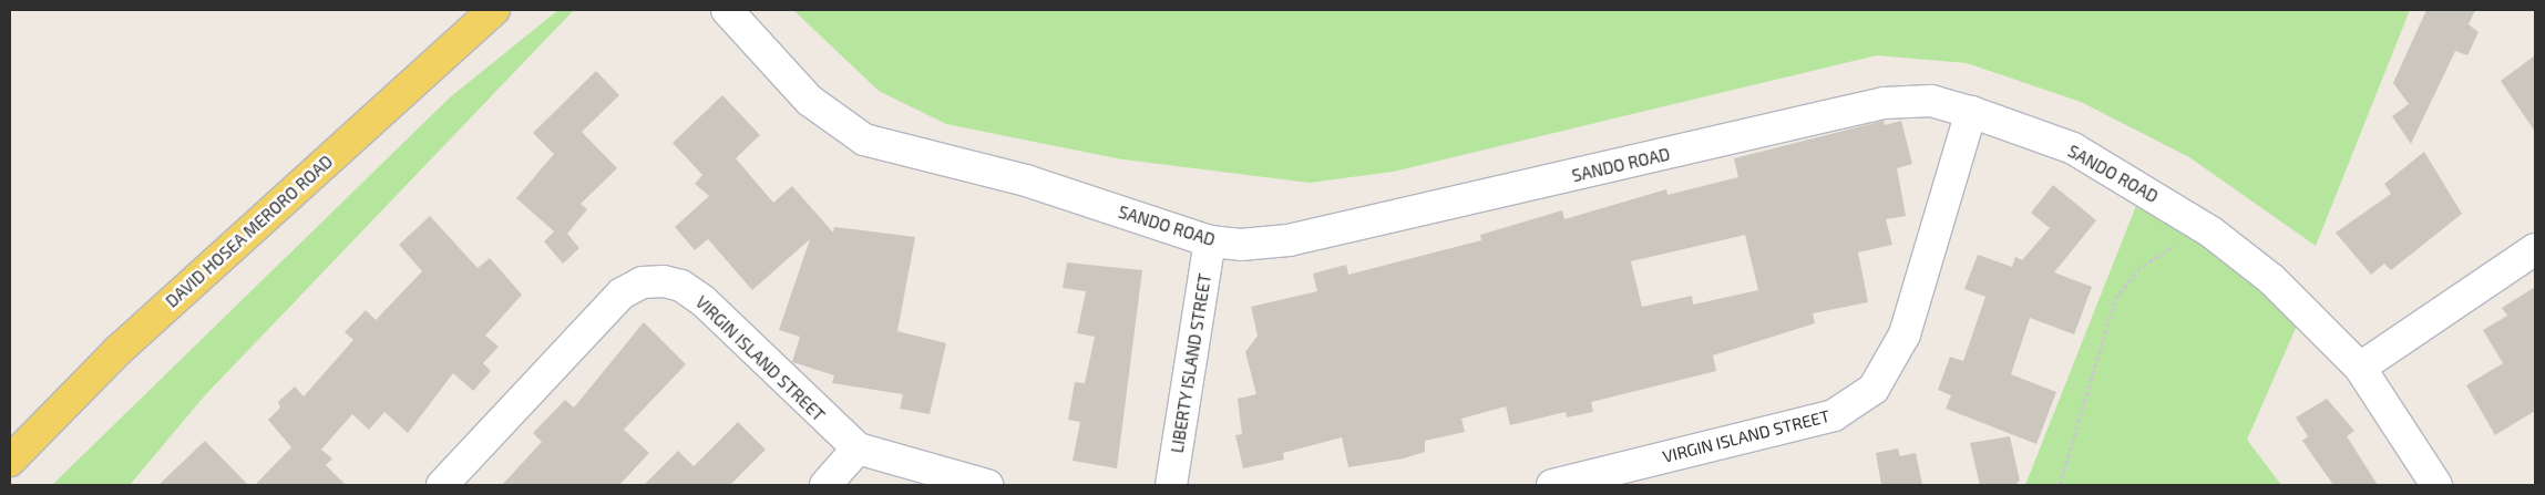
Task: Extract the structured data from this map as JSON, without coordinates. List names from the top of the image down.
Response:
{
  "streets": {
    "main road": ["DAVID HOSEA MERORO ROAD"],
    "street": ["SANDO ROAD", "VIRGIN ISLAND STREET", "LIBERTY ISLAND STREET"]
  },
  "crossings": [
    ["SANDO ROAD", "VIRGIN ISLAND STREET"],
    ["SANDO ROAD", "LIBERTY ISLAND STREET"]
  ]
}
